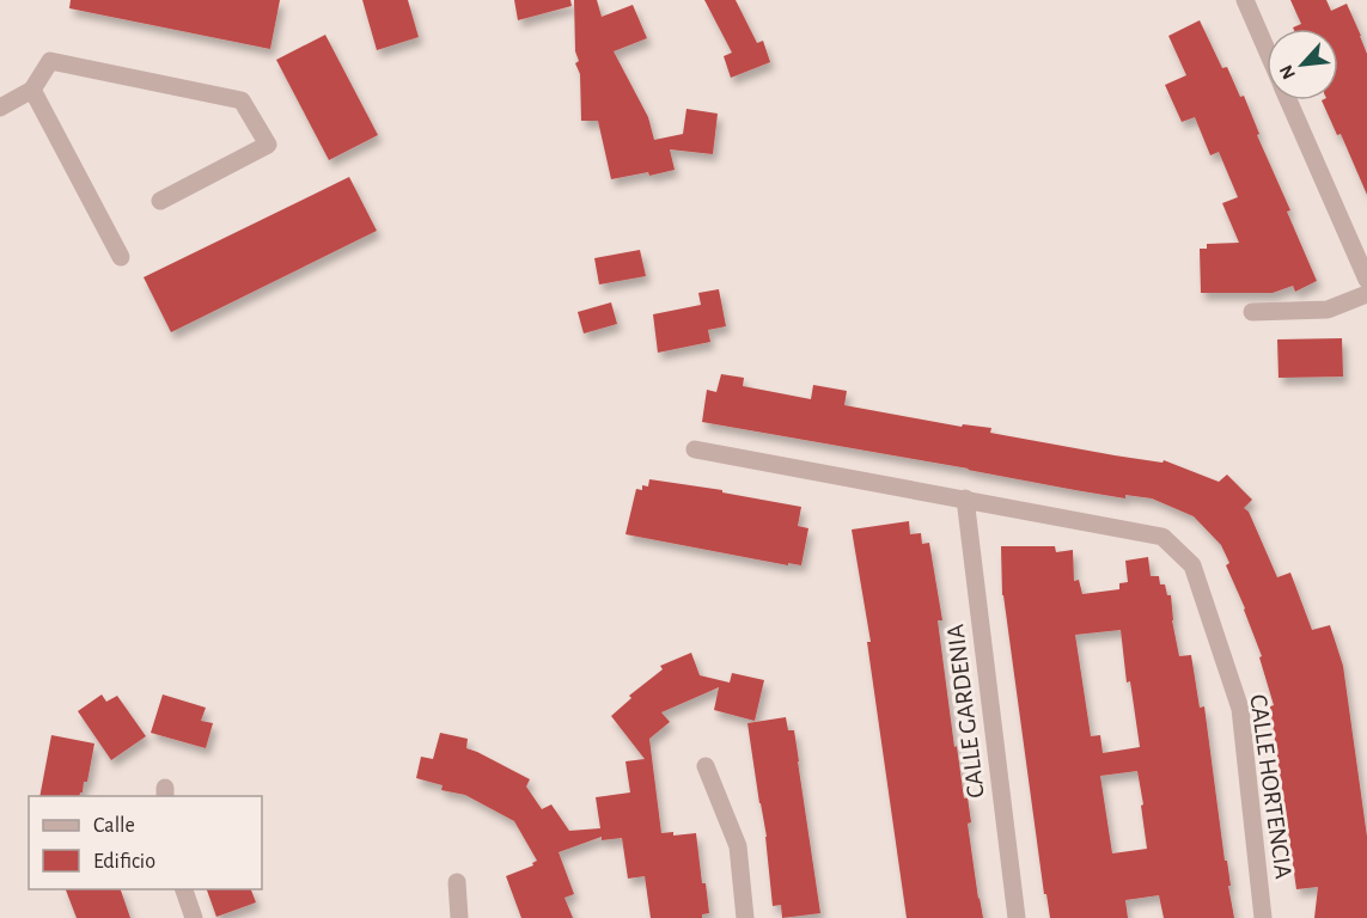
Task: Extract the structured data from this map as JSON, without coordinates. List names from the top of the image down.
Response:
{
  "streets": {
    "street": ["CALLE GARDENIA", "CALLE HORTENCIA"]
  },
  "crossings": [
    ["CALLE GARDENIA", "CALLE HORTENCIA"]
  ],
  "legend": ["Calle", "Edificio"],
  "north": "bottom left"
}
